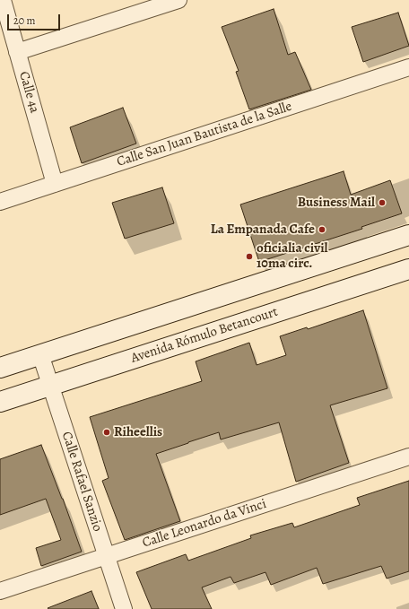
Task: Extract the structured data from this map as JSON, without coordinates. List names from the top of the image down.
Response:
{
  "streets": {
    "main road": ["Avenida Rómulo Betancourt"],
    "street": [
      "Calle 4a",
      "Calle San Juan Bautista de la Salle",
      "Calle Rafael Sanzio",
      "Calle Leonardo da Vinci"
    ]
  },
  "crossings": [
    ["Calle 4a", "Calle San Juan Bautista de la Salle"],
    ["Avenida Rómulo Betancourt", "Calle Rafael Sanzio"],
    ["Calle Rafael Sanzio", "Calle Leonardo da Vinci"]
  ],
  "places": [
    "Business Mail",
    "La Empanada Cafe",
    "oficialia civil 10ma circ.",
    "Riheellis"
  ],
  "scale_bar": "20 m"
}
